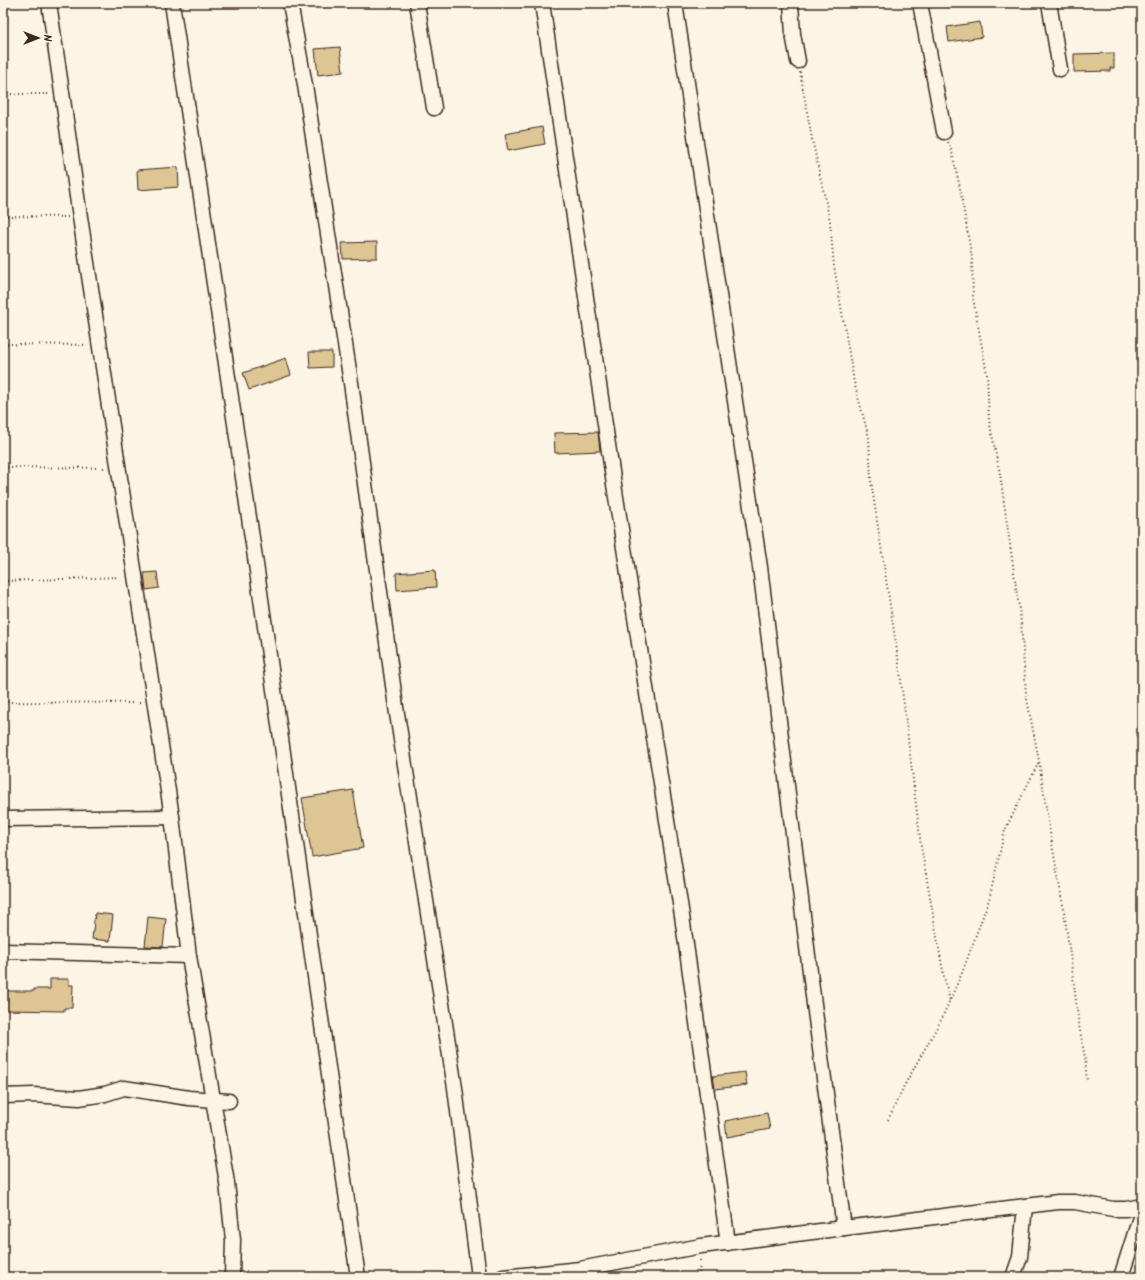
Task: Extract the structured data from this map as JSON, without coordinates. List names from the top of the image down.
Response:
{
  "north": "right"
}
